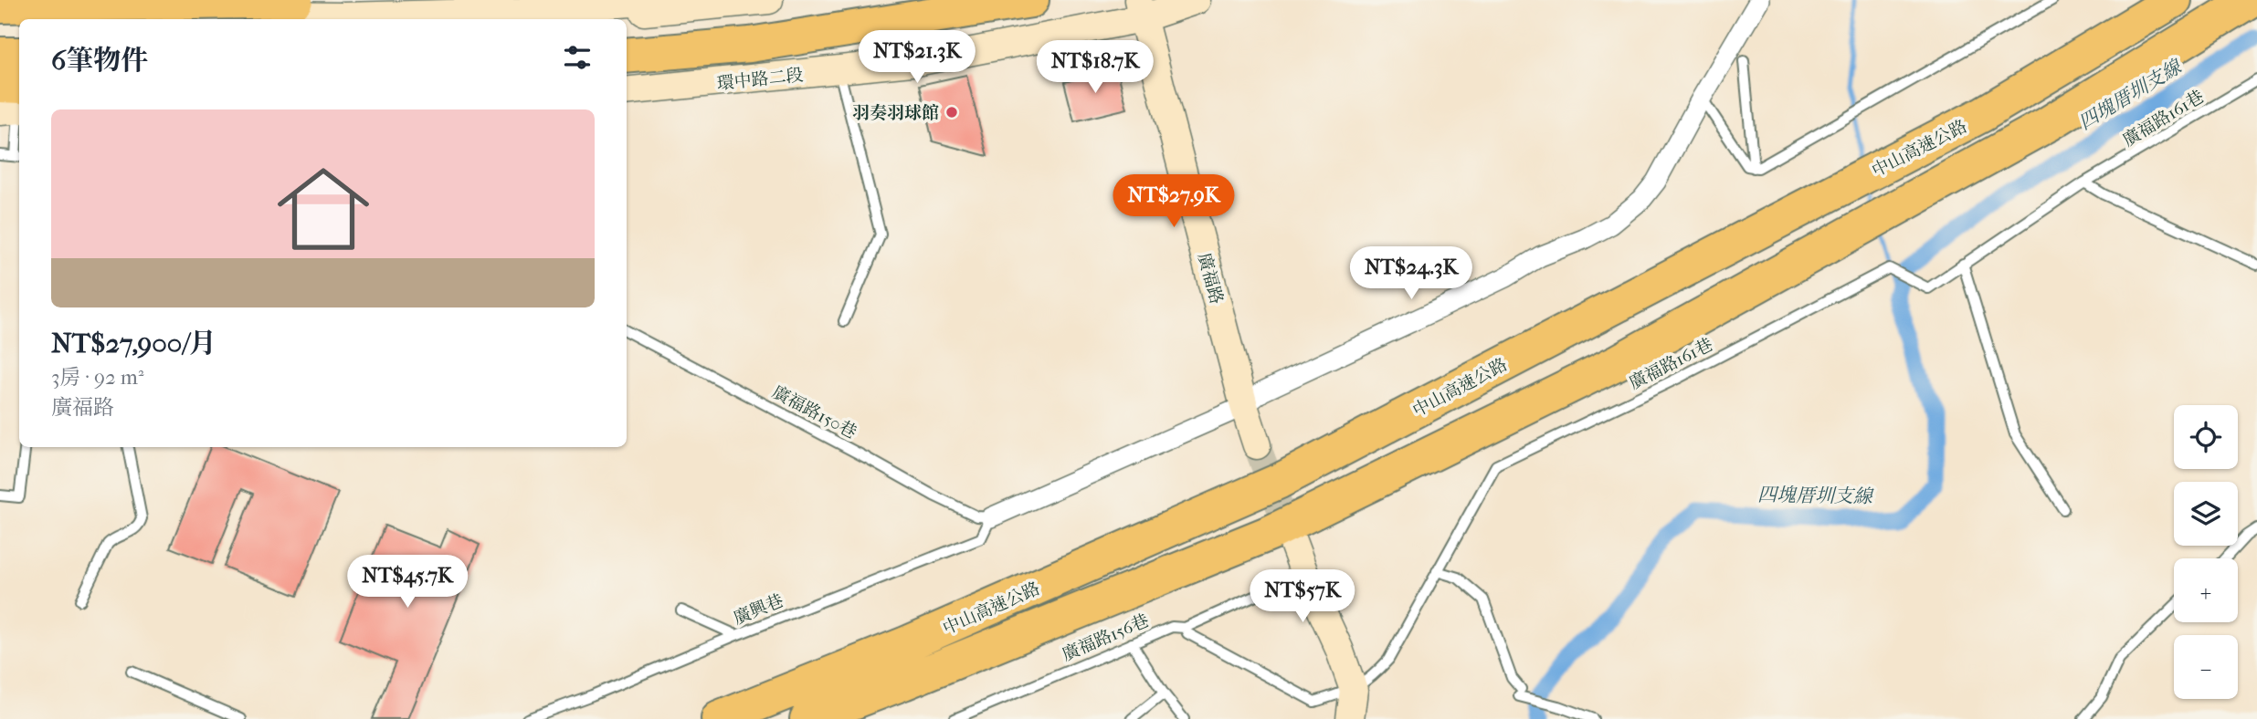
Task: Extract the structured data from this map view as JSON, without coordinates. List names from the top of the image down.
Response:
{
  "streets": {
    "highway": ["中山高速公路"],
    "street": ["環中路二段", "廣福路"],
    "lane": [
      "廣福路161巷",
      "廣福路150巷",
      "廣興巷",
      "廣福路156巷"
    ]
  },
  "crossings": [
    ["環中路二段", "廣福路"],
    ["廣福路150巷", "廣興巷"]
  ],
  "water": ["四塊厝圳支線"],
  "places": ["羽奏羽球館"],
  "page": {
    "heading": "6筆物件",
    "price": [
      "NT$21.3K",
      "NT$18.7K",
      "NT$27.9K",
      "NT$24.3K",
      "NT$45.7K",
      "NT$57K"
    ],
    "list": [
      {
        "name": "NT$27,900/月",
        "note": "3房 · 92 m² · 廣福路"
      }
    ],
    "map_buttons": ["+", "−"]
  }
}
